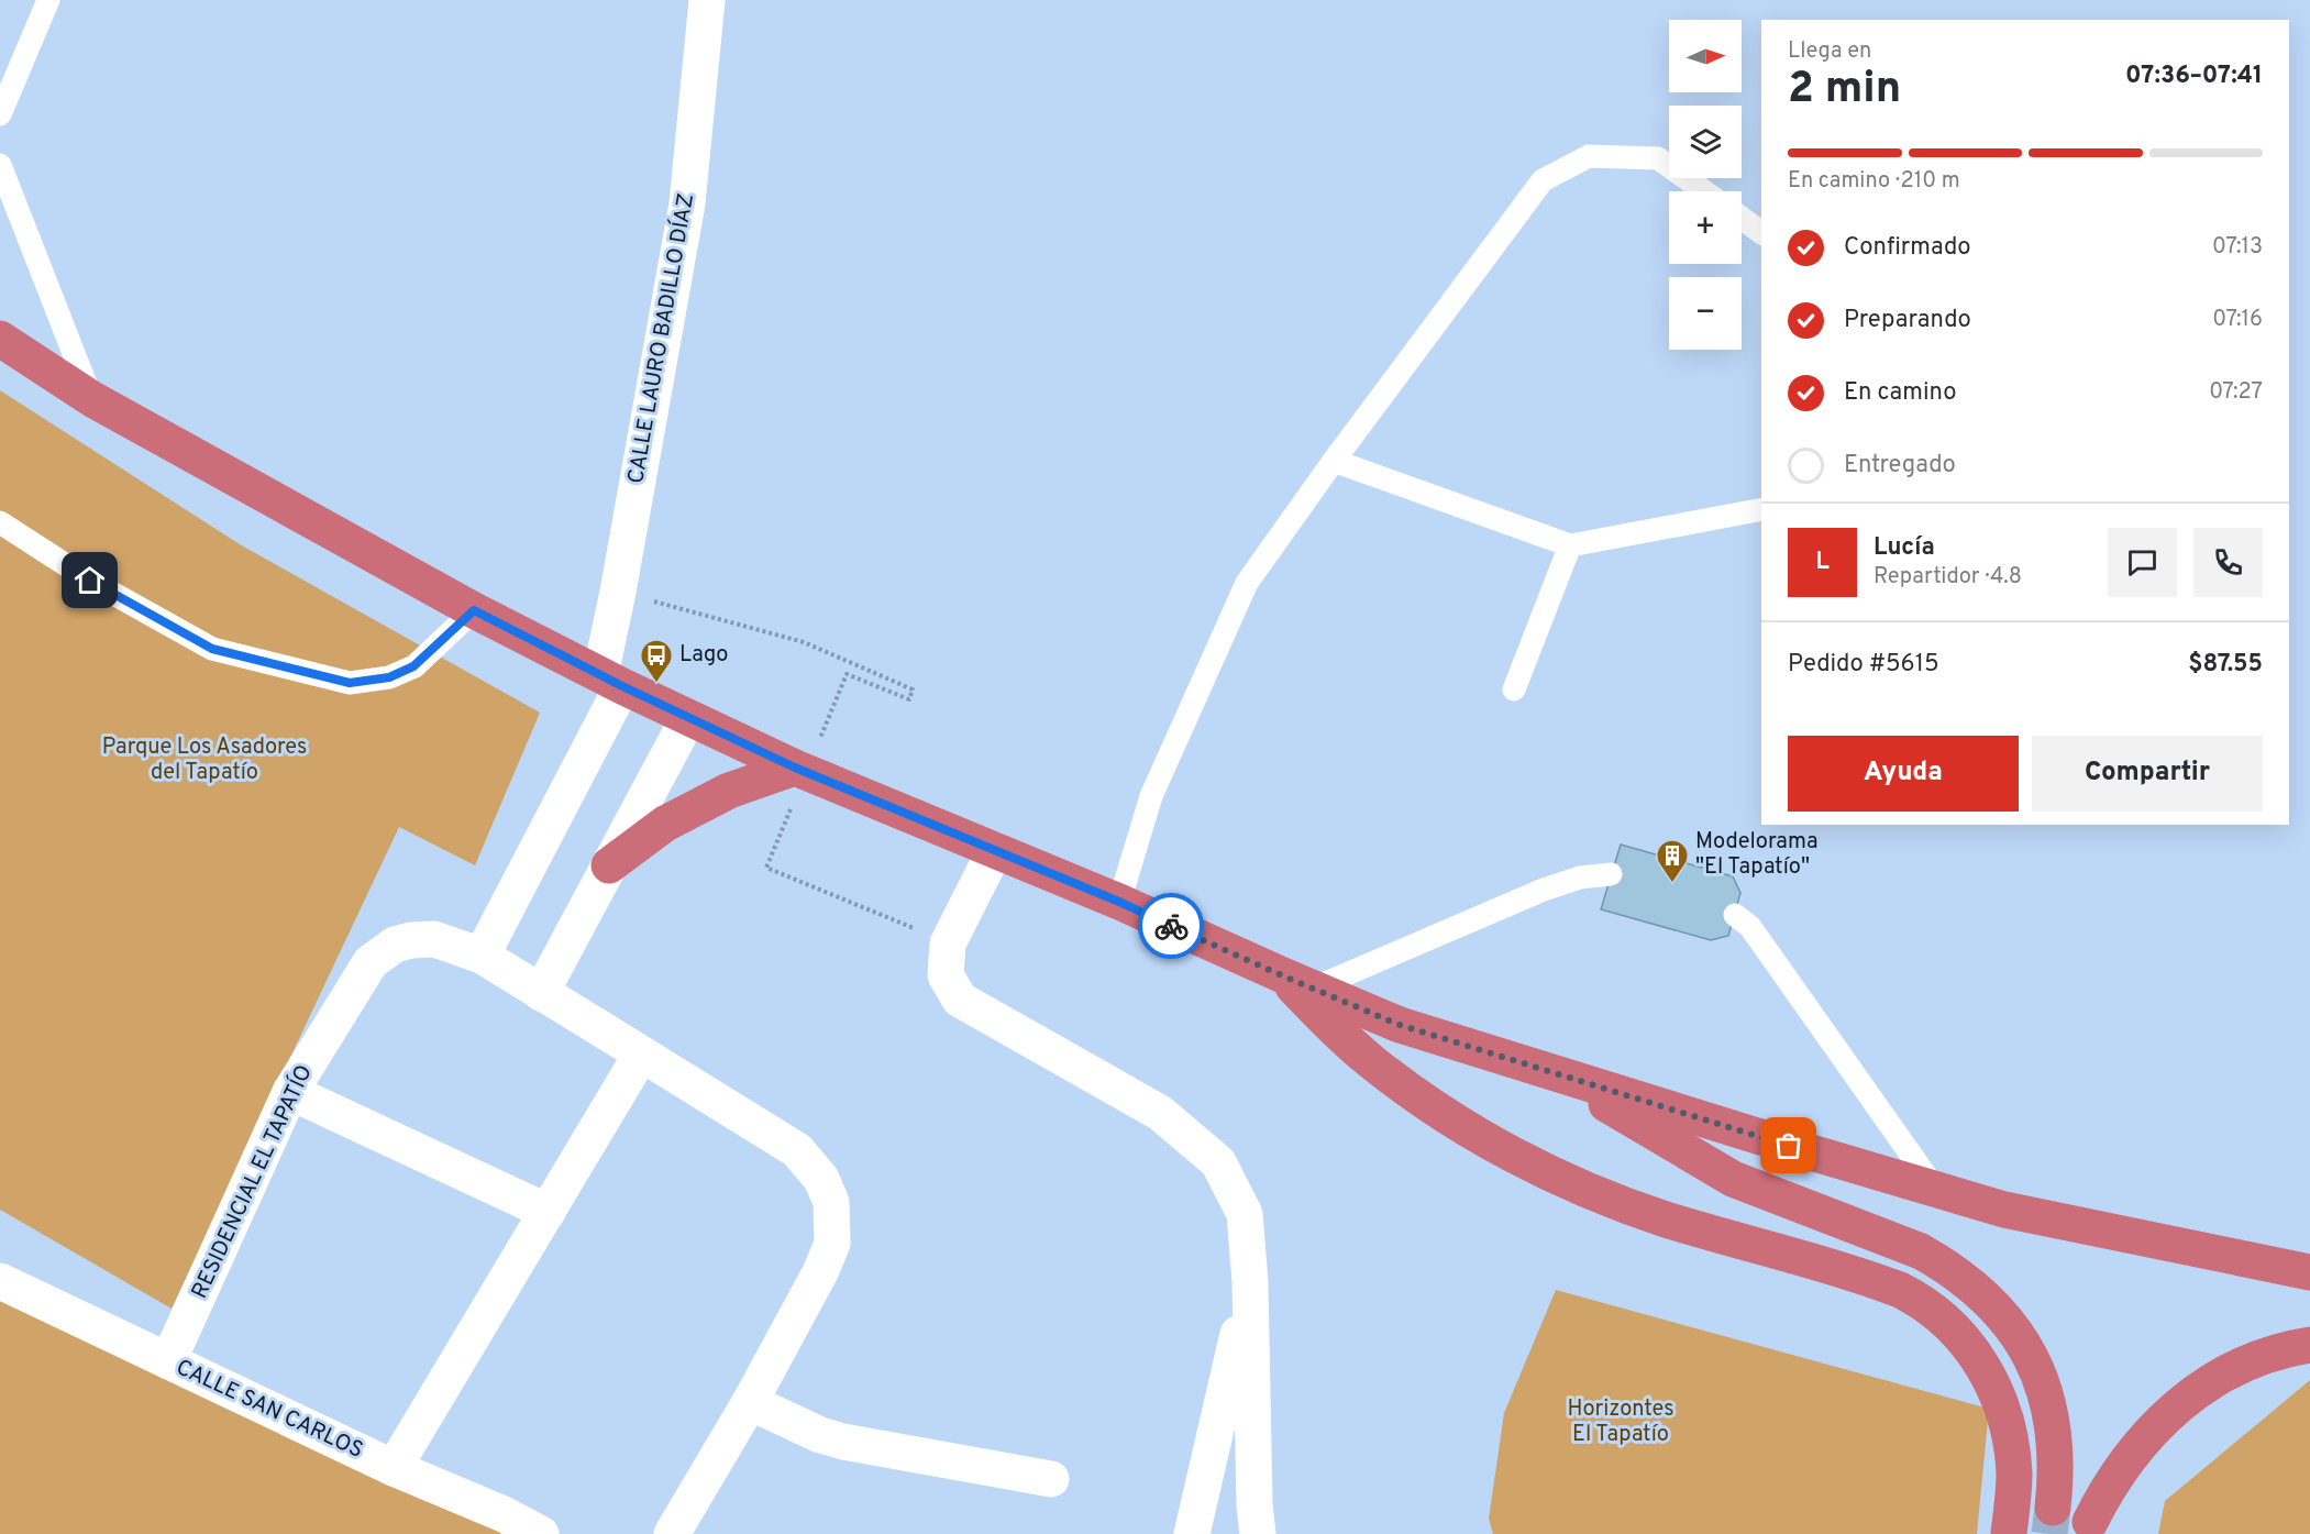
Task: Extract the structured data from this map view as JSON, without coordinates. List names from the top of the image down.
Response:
{
  "streets": {
    "street": ["CALLE LAURO BADILLO DÍAZ", "RESIDENCIAL EL TAPATÍO", "CALLE SAN CARLOS"]
  },
  "crossings": [
    ["RESIDENCIAL EL TAPATÍO", "CALLE SAN CARLOS"]
  ],
  "parks": ["Parque Los Asadores del Tapatío", "Horizontes El Tapatío"],
  "places": {
    "bus stop": ["Lago"],
    "building": ["Modelorama \"El Tapatío\""]
  },
  "north": "right",
  "page": {
    "map_buttons": ["+", "−"],
    "heading": ["2 min", "Llega en", "07:36–07:41"],
    "panel": [
      "Lucía",
      "Repartidor · 4.8",
      "Pedido #5615",
      "$87.55"
    ],
    "bar": "En camino · 210 m",
    "list": [
      ["Confirmado", "07:13"],
      ["Preparando", "07:16"],
      ["En camino", "07:27"],
      "Entregado"
    ],
    "round": "L",
    "buttons": ["Ayuda", "Compartir"]
  }
}
